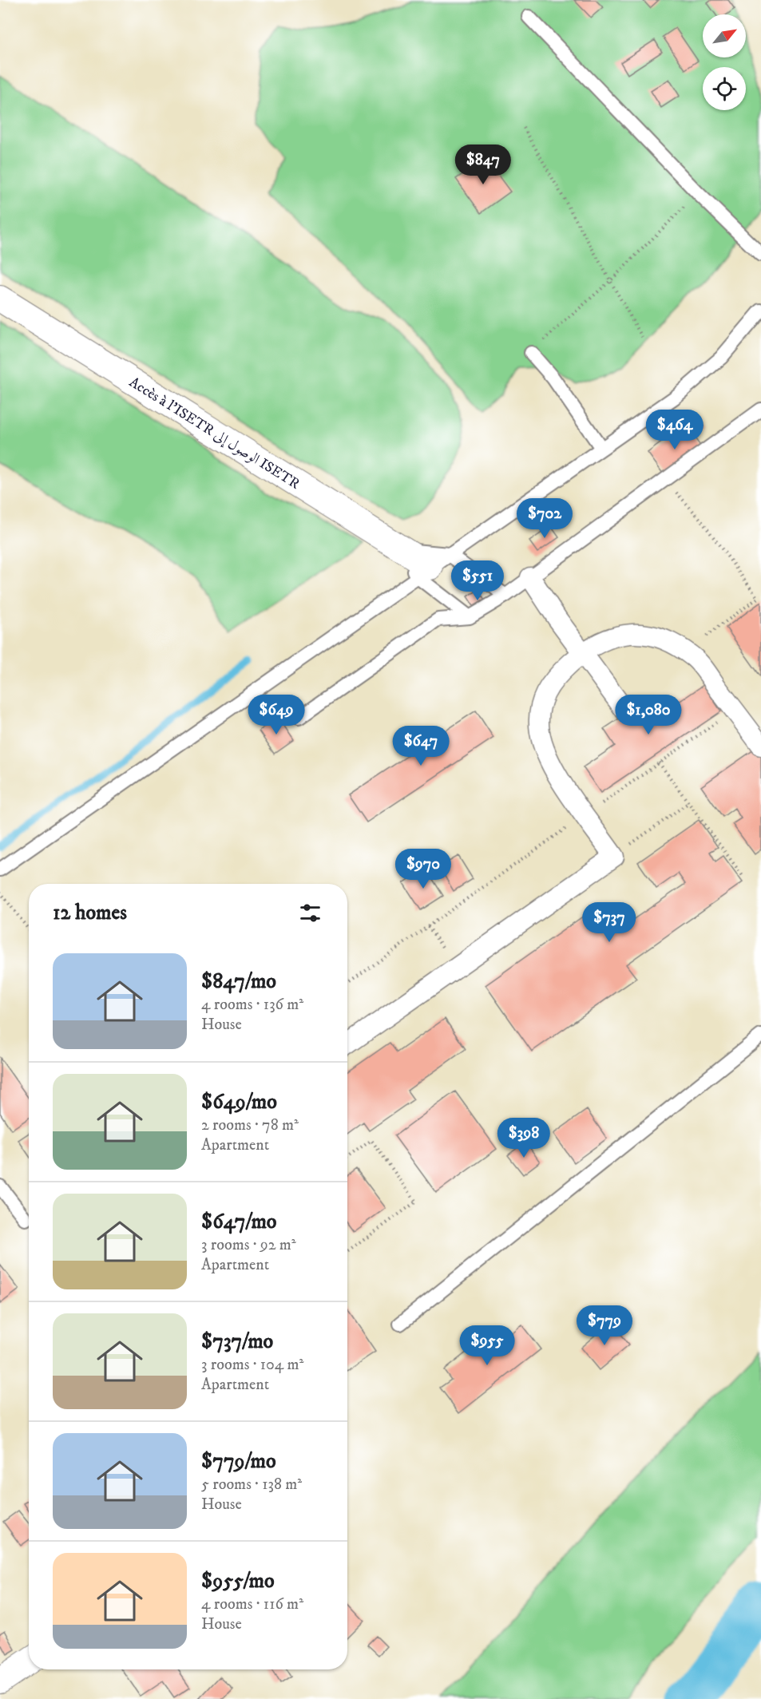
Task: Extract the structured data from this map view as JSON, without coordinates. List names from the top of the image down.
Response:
{
  "streets": {
    "street": ["Accès à l'ISETR الوصول إلى ISETR"]
  },
  "north": "top right",
  "page": {
    "price": [
      "$847",
      "$464",
      "$702",
      "$551",
      "$649",
      "$1,080",
      "$647",
      "$970",
      "$737",
      "$398",
      "$779",
      "$955"
    ],
    "heading": "12 homes",
    "list": [
      {
        "name": "$847/mo",
        "note": "4 rooms · 136 m² · House"
      },
      {
        "name": "$649/mo",
        "note": "2 rooms · 78 m² · Apartment"
      },
      {
        "name": "$647/mo",
        "note": "3 rooms · 92 m² · Apartment"
      },
      {
        "name": "$737/mo",
        "note": "3 rooms · 104 m² · Apartment"
      },
      {
        "name": "$779/mo",
        "note": "5 rooms · 138 m² · House"
      },
      {
        "name": "$955/mo",
        "note": "4 rooms · 116 m² · House"
      }
    ]
  }
}
